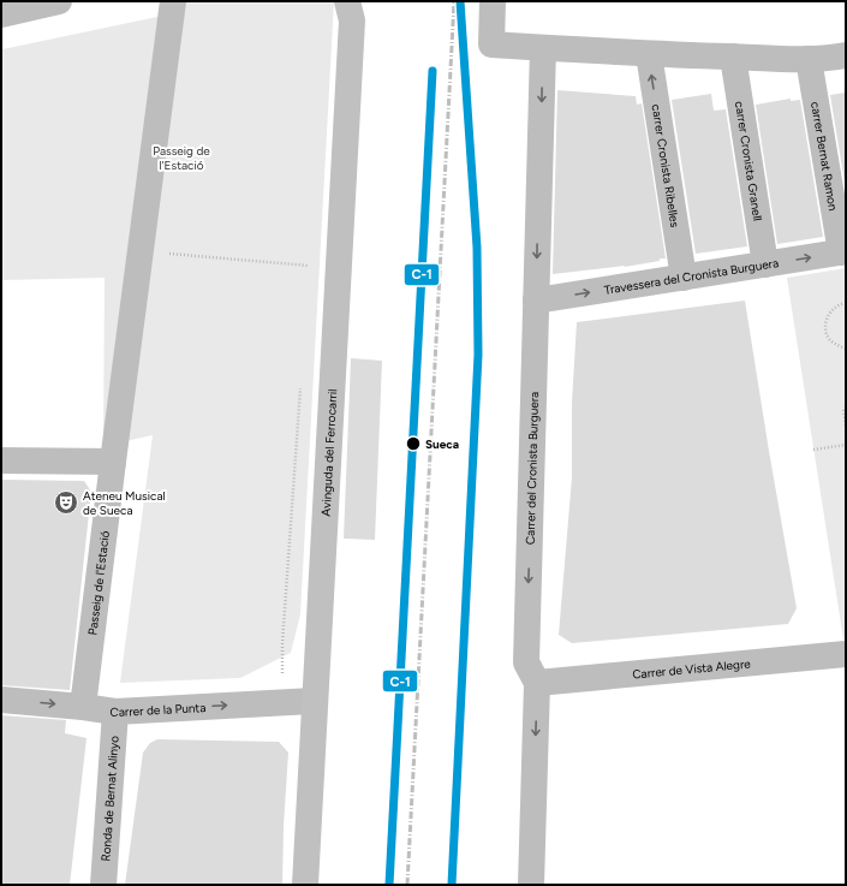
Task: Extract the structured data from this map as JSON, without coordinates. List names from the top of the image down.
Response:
{
  "streets": {
    "street": [
      "carrer Bernat Ramon",
      "carrer Cronista Granell",
      "carrer Cronista Ribelles",
      "Travessera del Cronista Burguera",
      "Avinguda del Ferrocarril",
      "Carrer del Cronista Burguera",
      "Passeig de l'Estació",
      "Carrer de Vista Alegre",
      "Carrer de la Punta",
      "Ronda de Bernat Alinyo"
    ]
  },
  "crossings": [
    ["carrer Bernat Ramon", "Travessera del Cronista Burguera"],
    ["carrer Cronista Granell", "Travessera del Cronista Burguera"],
    ["carrer Cronista Ribelles", "Travessera del Cronista Burguera"],
    ["Travessera del Cronista Burguera", "Carrer del Cronista Burguera"],
    ["Avinguda del Ferrocarril", "Carrer de la Punta"],
    ["Carrer del Cronista Burguera", "Carrer de Vista Alegre"],
    ["Passeig de l'Estació", "Carrer de la Punta"],
    ["Carrer de la Punta", "Ronda de Bernat Alinyo"]
  ],
  "one_way": ["carrer Cronista Ribelles", "Carrer del Cronista Burguera", "Carrer de la Punta"],
  "parks": ["Passeig de l'Estació"],
  "places": {
    "other": ["Sueca"],
    "theatre": ["Ateneu Musical de Sueca"]
  },
  "lines": ["transit line C-1"]
}
